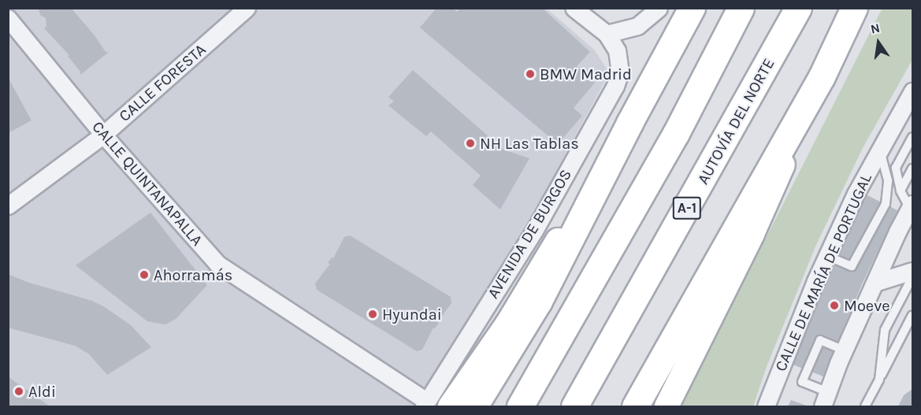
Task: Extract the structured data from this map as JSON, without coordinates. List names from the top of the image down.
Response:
{
  "streets": {
    "highway": ["AUTOVÍA DEL NORTE", "A-1"],
    "street": [
      "CALLE FORESTA",
      "CALLE QUINTANAPALLA",
      "AVENIDA DE BURGOS",
      "CALLE DE MARÍA DE PORTUGAL"
    ]
  },
  "crossings": [
    ["CALLE FORESTA", "CALLE QUINTANAPALLA"],
    ["CALLE QUINTANAPALLA", "AVENIDA DE BURGOS"]
  ],
  "places": [
    "BMW Madrid",
    "NH Las Tablas",
    "Ahorramás",
    "Moeve",
    "Hyundai",
    "Aldi"
  ],
  "north": "top"
}
